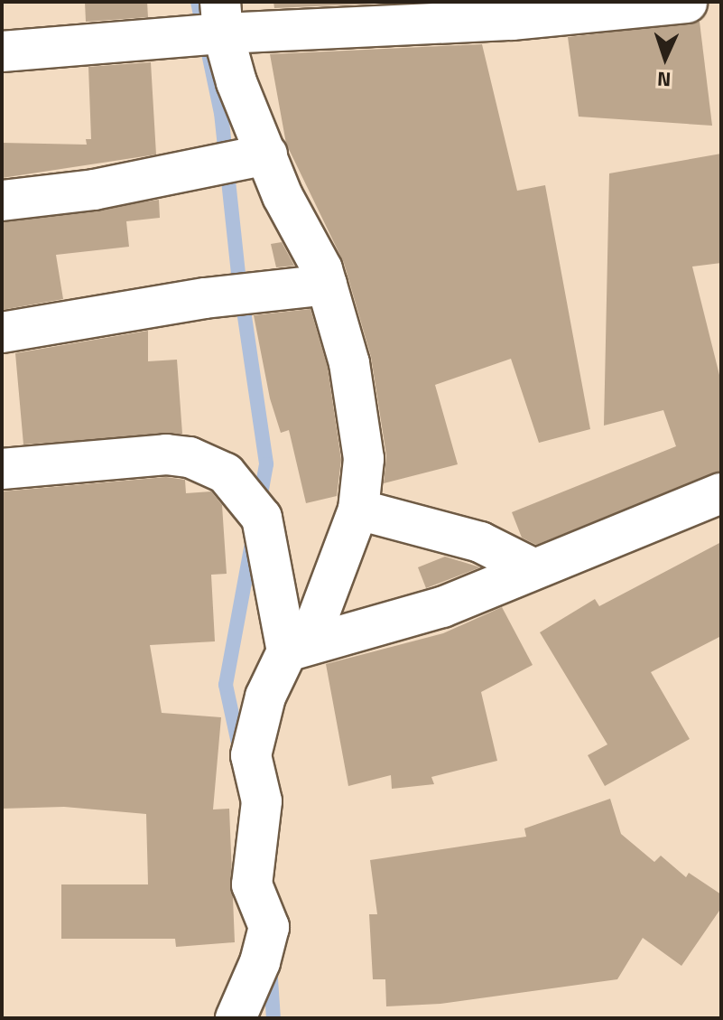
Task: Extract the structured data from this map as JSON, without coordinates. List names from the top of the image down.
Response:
{
  "north": "bottom"
}
